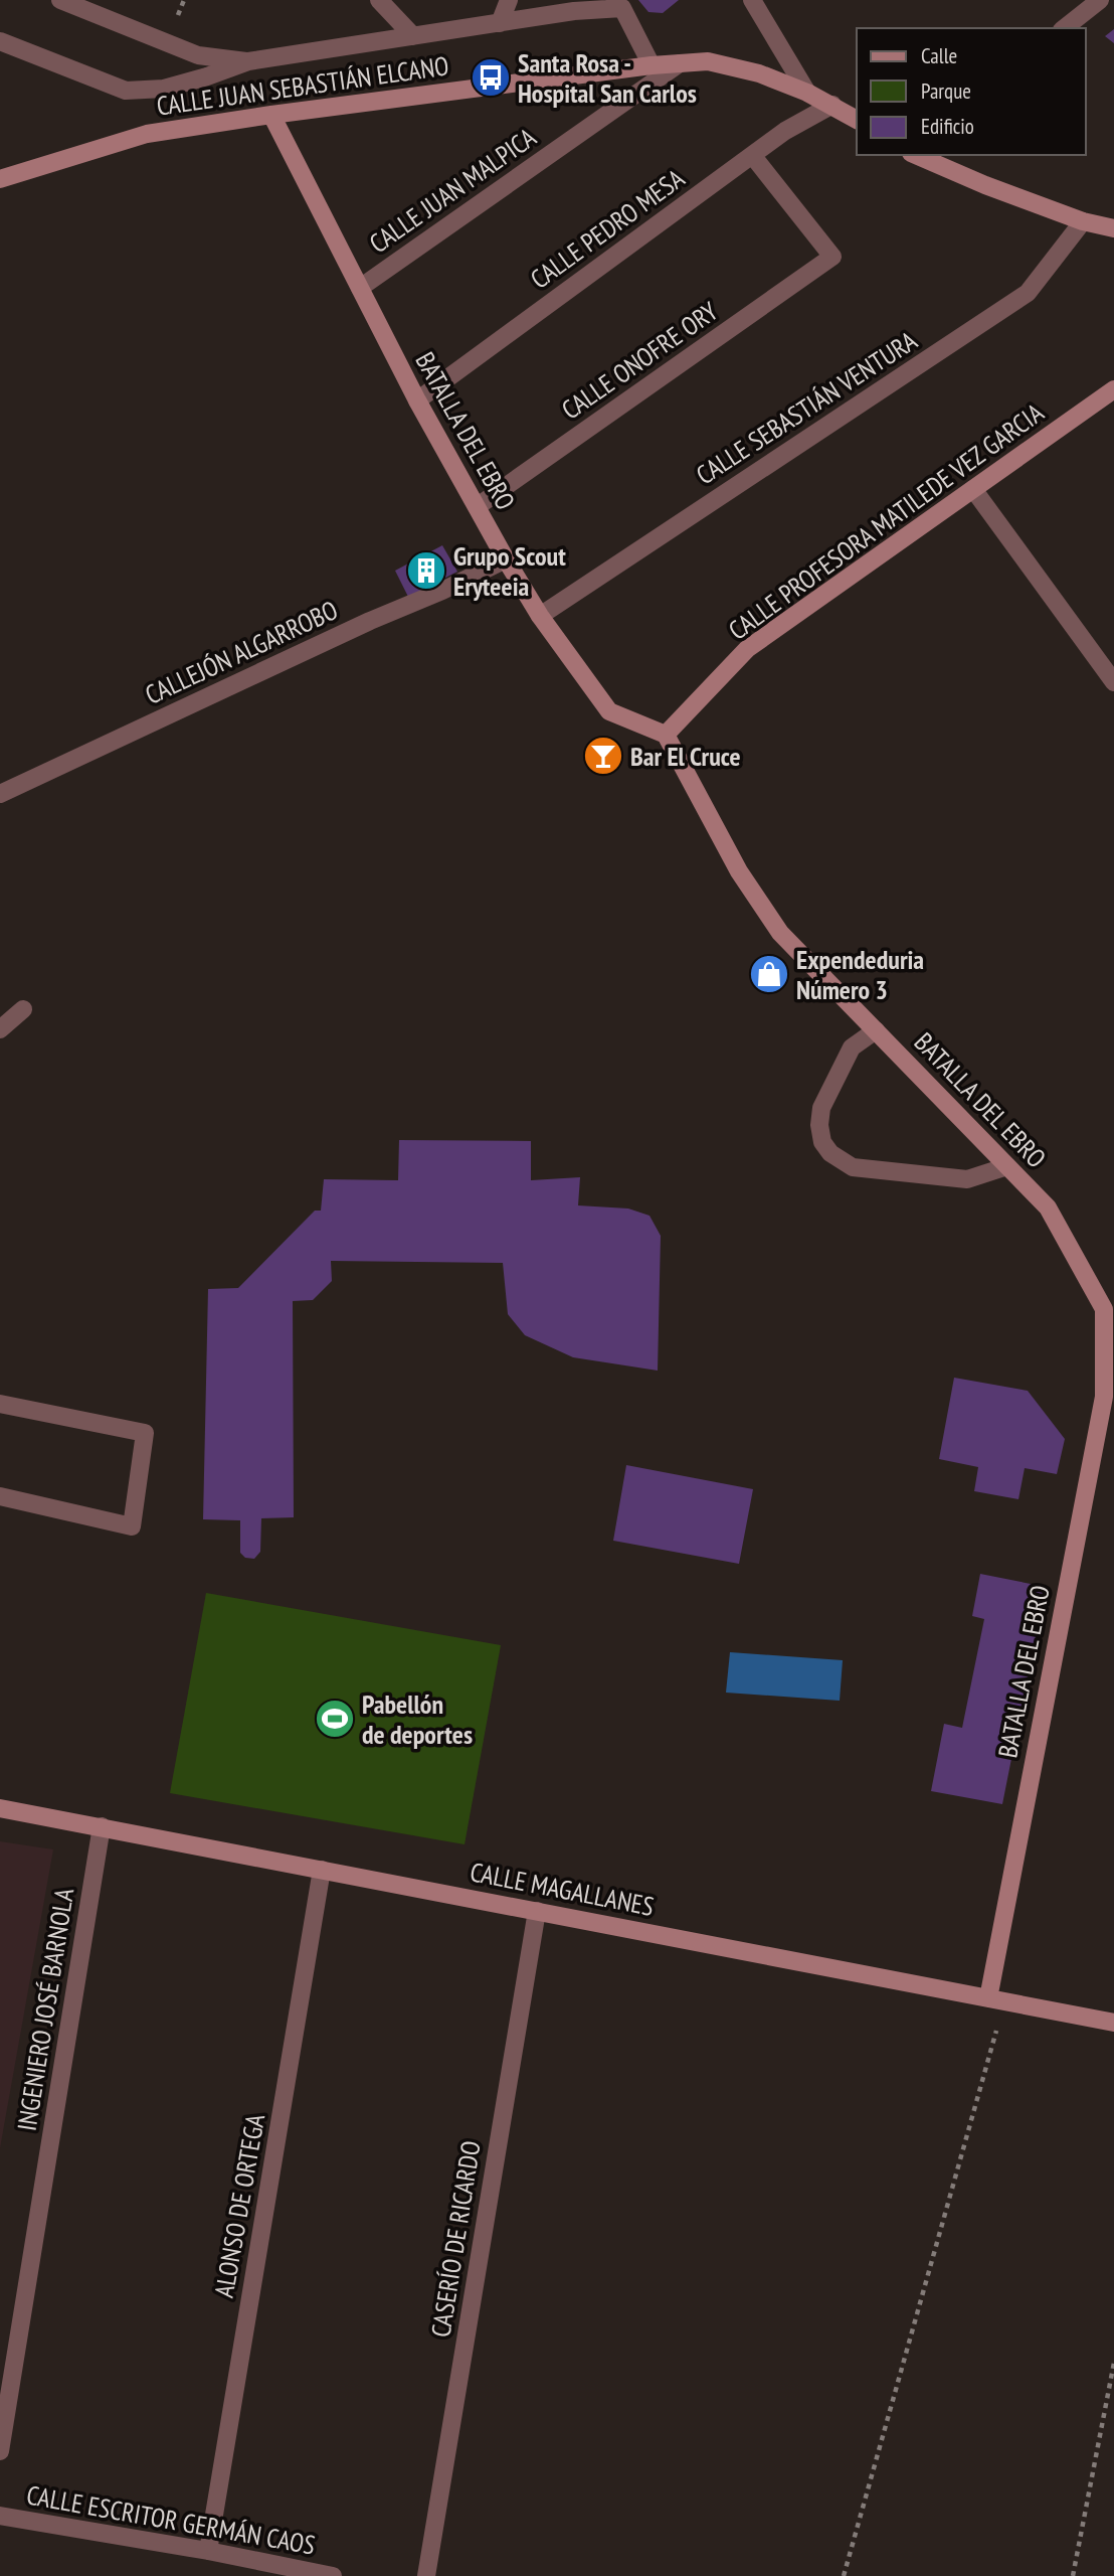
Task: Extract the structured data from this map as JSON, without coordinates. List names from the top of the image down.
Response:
{
  "streets": {
    "street": [
      "CALLE JUAN SEBASTIÁN ELCANO",
      "CALLE JUAN MALPICA",
      "CALLE PEDRO MESA",
      "CALLE ONOFRE ORY",
      "CALLE SEBASTIÁN VENTURA",
      "BATALLA DEL EBRO",
      "CALLE PROFESORA MATILEDE VEZ GARCIA",
      "CALLEJÓN ALGARROBO",
      "CALLE MAGALLANES",
      "INGENIERO JOSÉ BARNOLA",
      "ALONSO DE ORTEGA",
      "CASERÍO DE RICARDO",
      "CALLE ESCRITOR GERMÁN CAOS"
    ]
  },
  "crossings": [
    ["CALLE JUAN SEBASTIÁN ELCANO", "CALLE JUAN MALPICA"],
    ["CALLE JUAN SEBASTIÁN ELCANO", "CALLE PEDRO MESA"],
    ["CALLE JUAN SEBASTIÁN ELCANO", "BATALLA DEL EBRO"],
    ["CALLE JUAN MALPICA", "BATALLA DEL EBRO"],
    ["CALLE PEDRO MESA", "CALLE ONOFRE ORY"],
    ["CALLE PEDRO MESA", "BATALLA DEL EBRO"],
    ["CALLE ONOFRE ORY", "BATALLA DEL EBRO"],
    ["CALLE SEBASTIÁN VENTURA", "BATALLA DEL EBRO"],
    ["BATALLA DEL EBRO", "CALLE PROFESORA MATILEDE VEZ GARCIA"],
    ["BATALLA DEL EBRO", "CALLEJÓN ALGARROBO"],
    ["BATALLA DEL EBRO", "CALLE MAGALLANES"],
    ["CALLE MAGALLANES", "INGENIERO JOSÉ BARNOLA"],
    ["CALLE MAGALLANES", "ALONSO DE ORTEGA"],
    ["CALLE MAGALLANES", "CASERÍO DE RICARDO"],
    ["ALONSO DE ORTEGA", "CALLE ESCRITOR GERMÁN CAOS"]
  ],
  "places": {
    "bus stop": ["Santa Rosa - Hospital San Carlos"],
    "building": ["Grupo Scout Eryteeia"],
    "bar": ["Bar El Cruce"],
    "shop": ["Expendeduria Número 3"],
    "sports": ["Pabellón de deportes"]
  },
  "legend": ["Calle", "Parque", "Edificio"]
}
